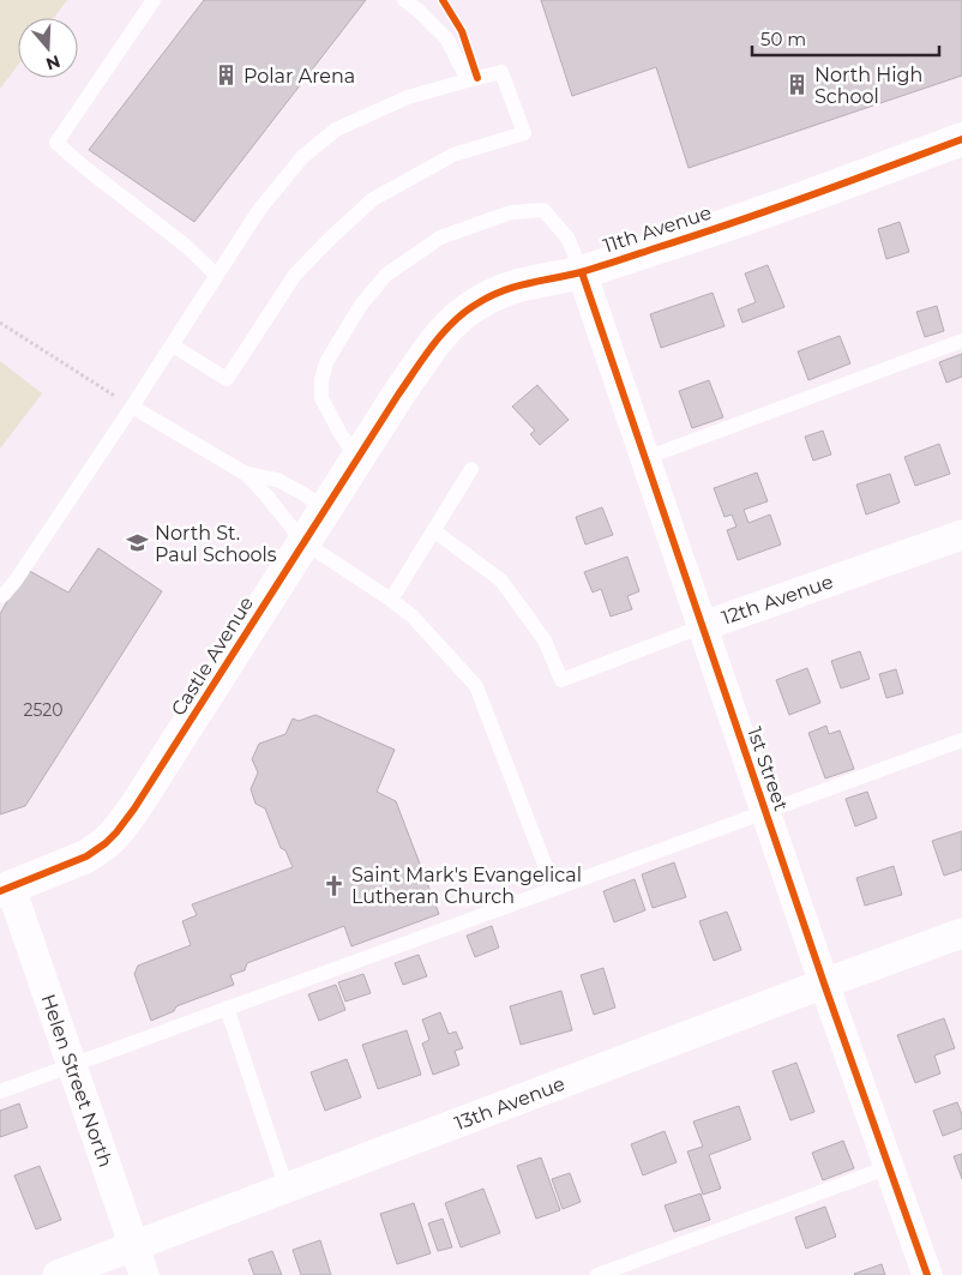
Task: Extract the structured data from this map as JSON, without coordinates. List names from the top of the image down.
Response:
{
  "streets": {
    "street": [
      "11th Avenue",
      "12th Avenue",
      "Castle Avenue",
      "1st Street",
      "Helen Street North",
      "13th Avenue"
    ]
  },
  "crossings": [
    ["11th Avenue", "Castle Avenue"],
    ["11th Avenue", "1st Street"],
    ["12th Avenue", "1st Street"],
    ["Castle Avenue", "1st Street"],
    ["Castle Avenue", "Helen Street North"],
    ["1st Street", "13th Avenue"],
    ["Helen Street North", "13th Avenue"]
  ],
  "places": {
    "building": ["Polar Arena", "North High School"],
    "school or university": ["North St. Paul Schools"],
    "church": ["Saint Mark's Evangelical Lutheran Church"]
  },
  "house_numbers": ["2520"],
  "scale_bar": "50 m",
  "north": "bottom"
}
